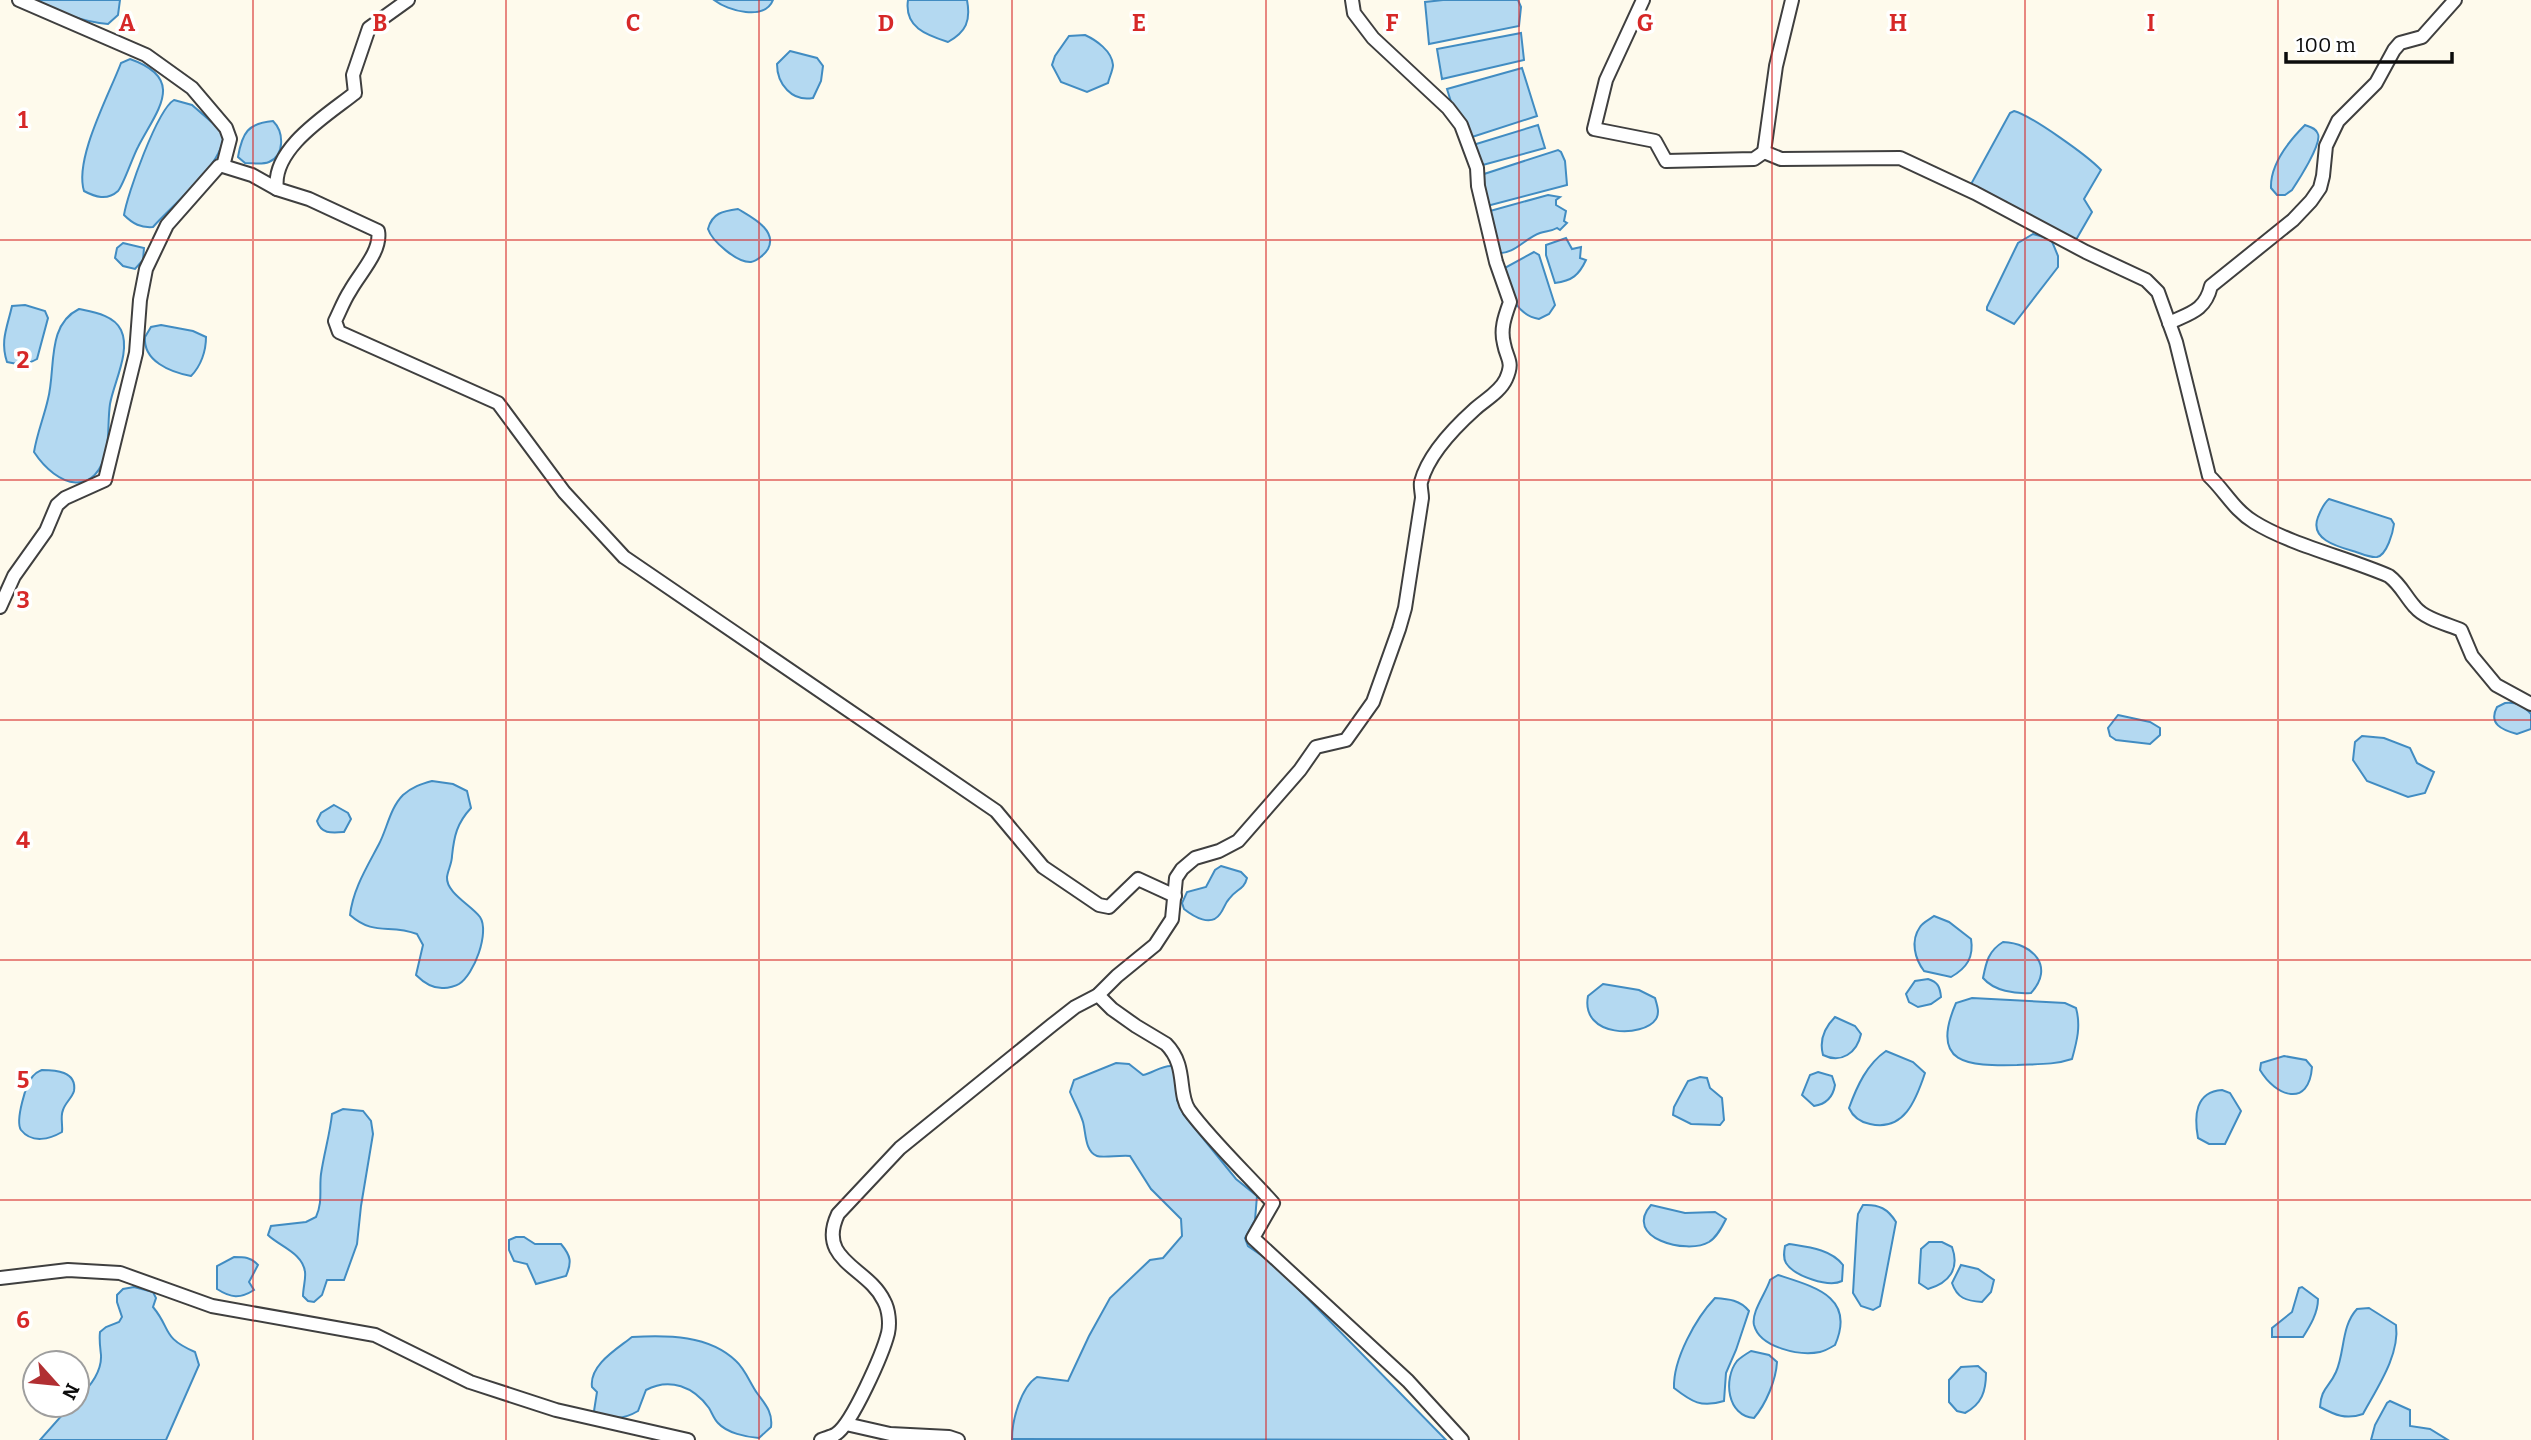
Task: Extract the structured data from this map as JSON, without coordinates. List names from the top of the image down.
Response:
{
  "scale_bar": "100 m",
  "north": "bottom right",
  "grid": {
    "columns": [
      "A",
      "B",
      "C",
      "D",
      "E",
      "F",
      "G",
      "H",
      "I"
    ],
    "rows": [
      "1",
      "2",
      "3",
      "4",
      "5",
      "6"
    ]
  }
}
